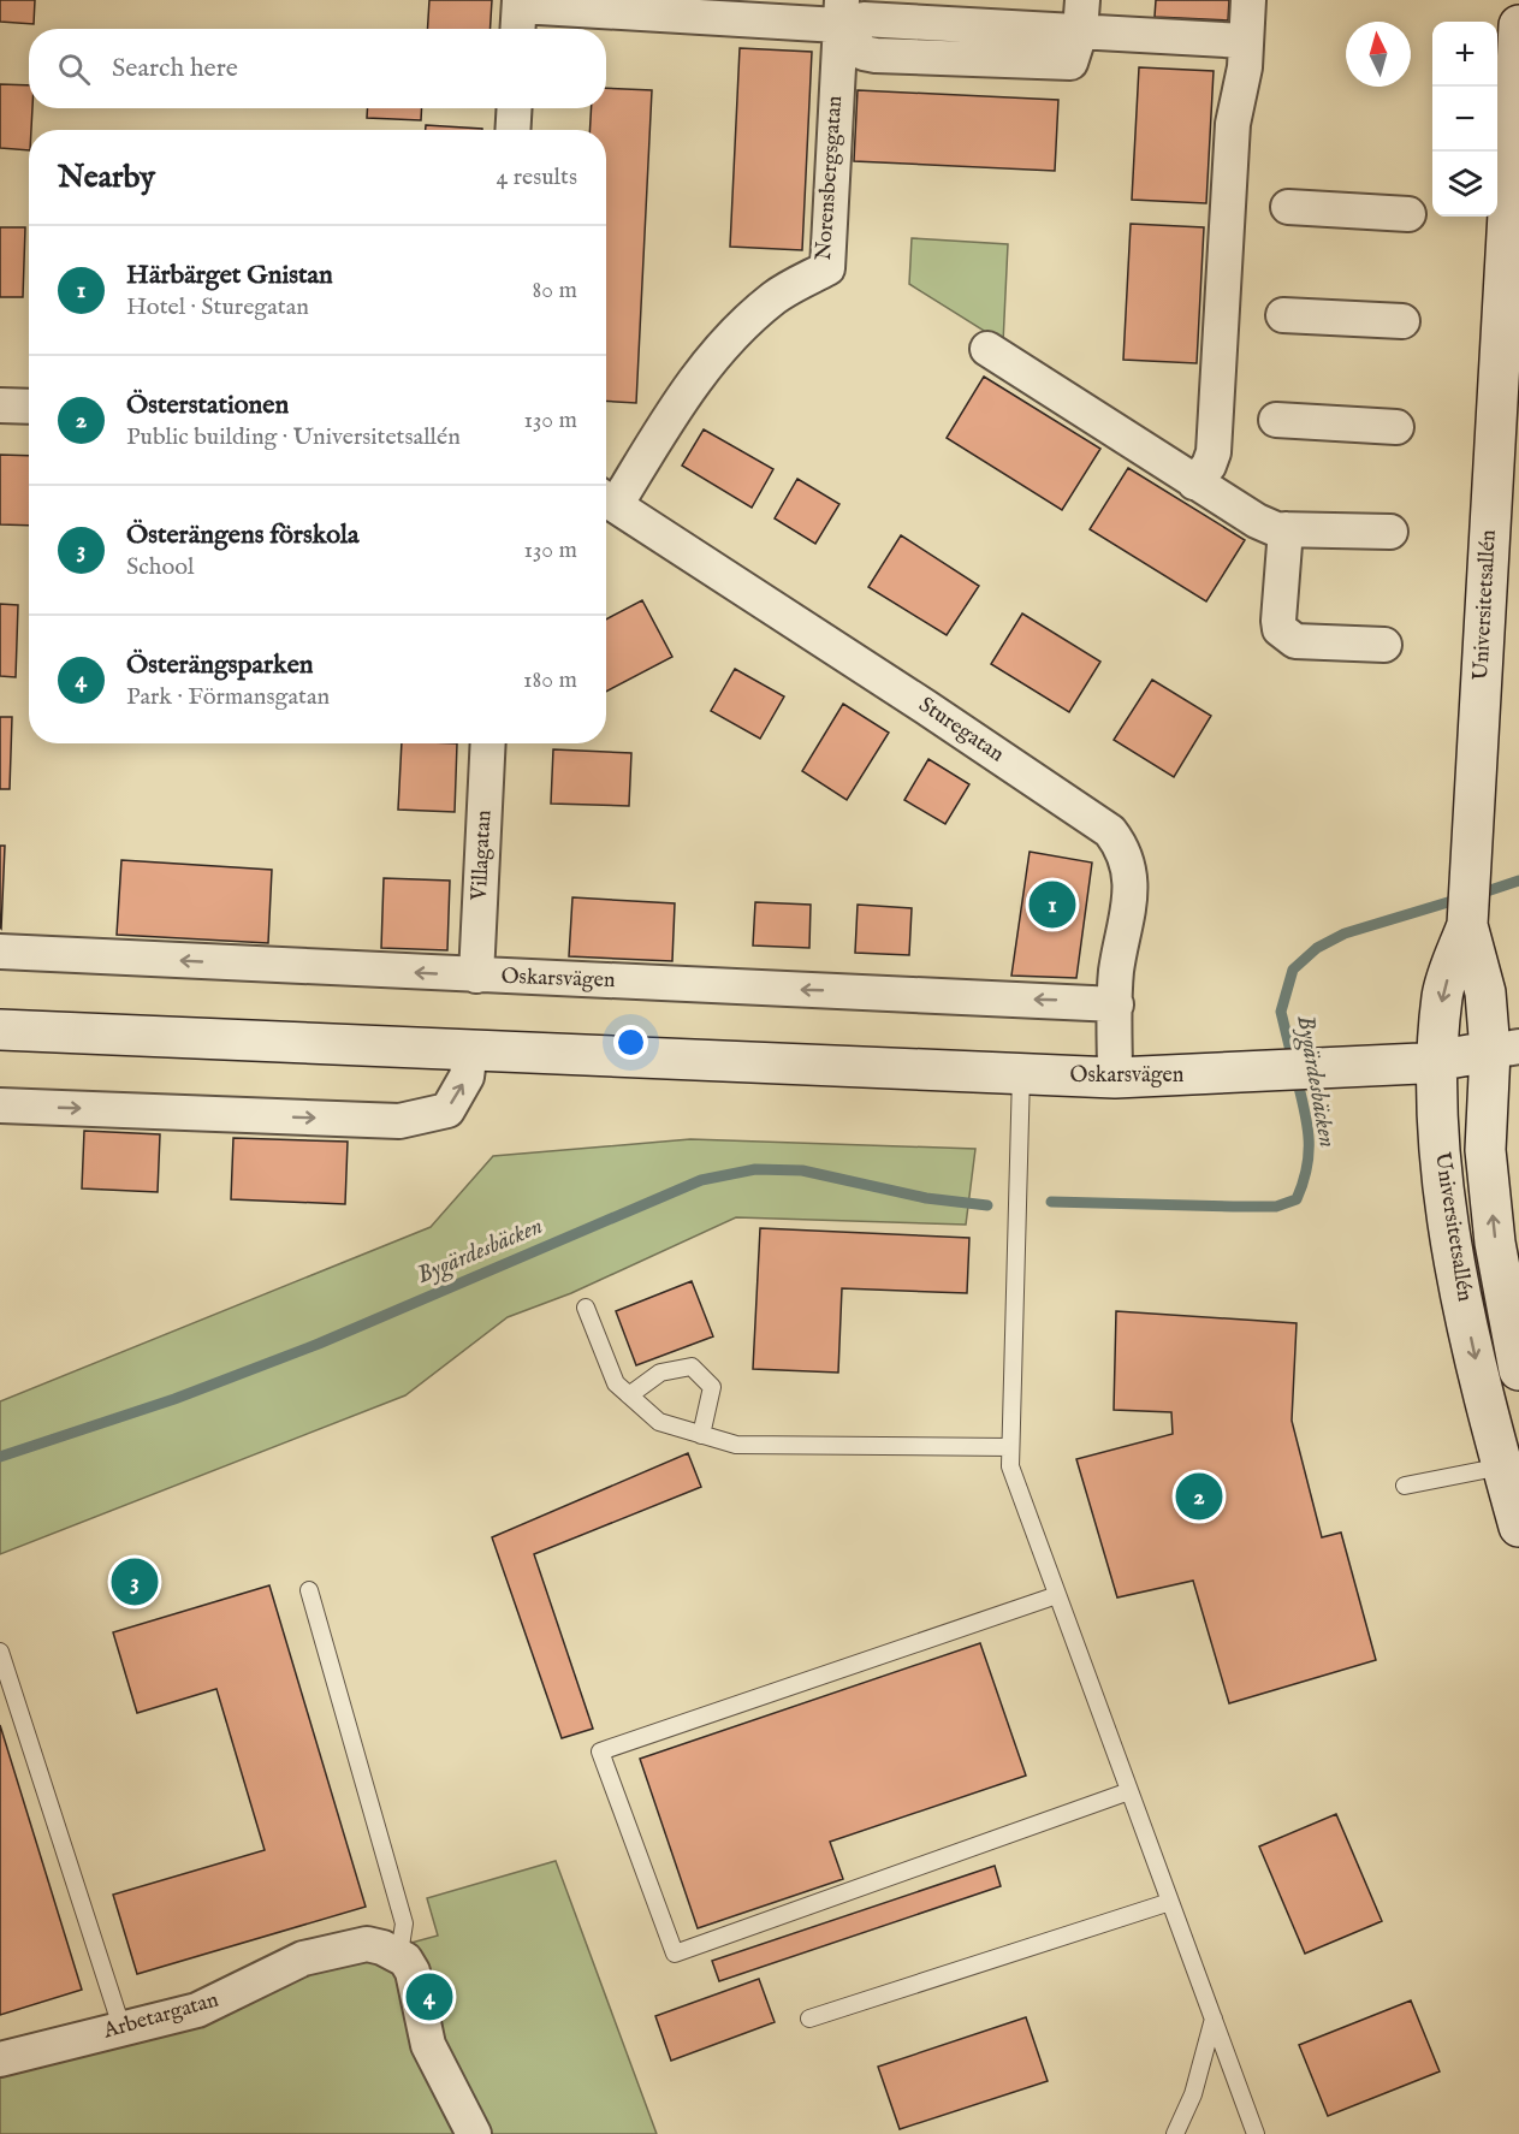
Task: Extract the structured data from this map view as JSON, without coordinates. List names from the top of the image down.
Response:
{
  "streets": {
    "street": [
      "Norensbergsgatan",
      "Universitetsallén",
      "Sturegatan",
      "Villagatan",
      "Oskarsvägen",
      "Arbetargatan"
    ]
  },
  "crossings": [
    ["Norensbergsgatan", "Sturegatan"],
    ["Universitetsallén", "Oskarsvägen"],
    ["Sturegatan", "Oskarsvägen"],
    ["Villagatan", "Oskarsvägen"]
  ],
  "water": ["Bygärdesbäcken"],
  "north": "top",
  "page": {
    "map_buttons": ["+", "−"],
    "search": "Search here",
    "heading": ["Nearby", "4 results"],
    "list": [
      {
        "mark": "1",
        "name": "Härbärget Gnistan",
        "note": "Hotel · Sturegatan",
        "value": "80 m"
      },
      {
        "mark": "2",
        "name": "Österstationen",
        "note": "Public building · Universitetsallén",
        "value": "130 m"
      },
      {
        "mark": "3",
        "name": "Österängens förskola",
        "note": "School",
        "value": "130 m"
      },
      {
        "mark": "4",
        "name": "Österängsparken",
        "note": "Park · Förmansgatan",
        "value": "180 m"
      }
    ],
    "pins": [
      "1",
      "2",
      "3",
      "4"
    ]
  }
}
